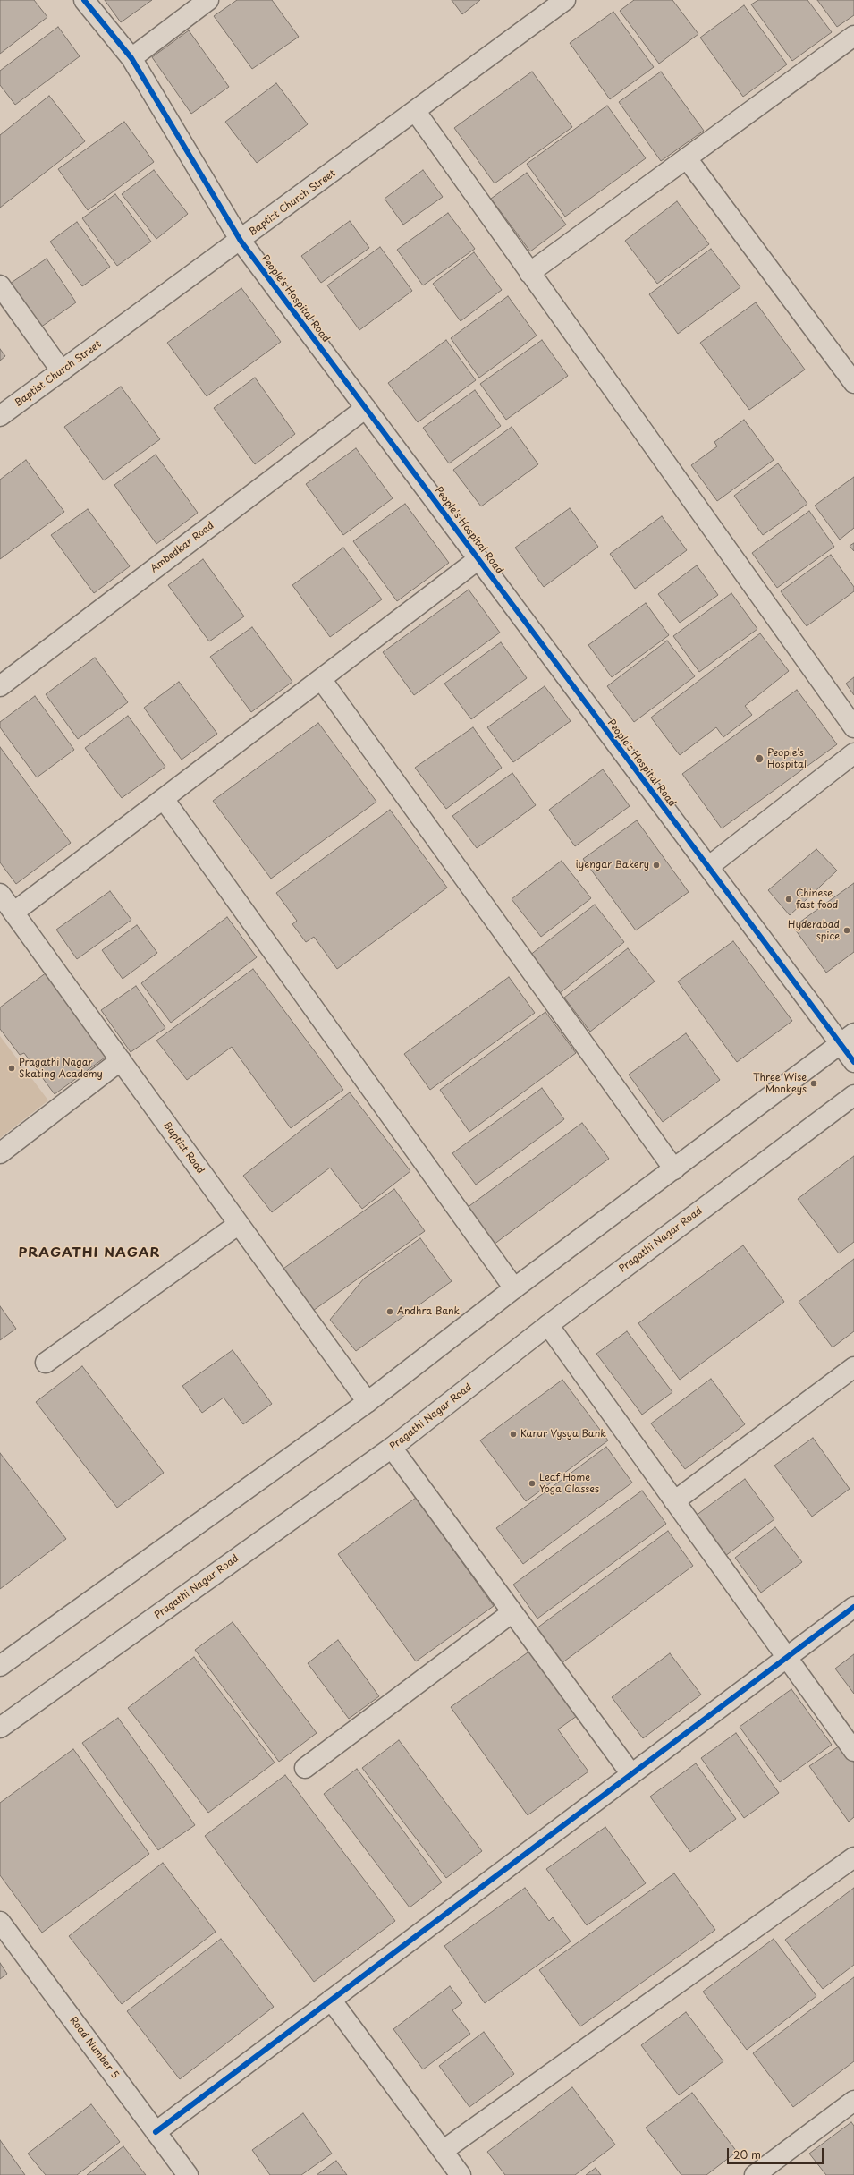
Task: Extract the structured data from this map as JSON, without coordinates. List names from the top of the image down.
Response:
{
  "streets": {
    "street": [
      "Baptist Church Street",
      "People's Hospital Road",
      "Ambedkar Road",
      "Baptist Road",
      "Pragathi Nagar Road",
      "Road Number 5"
    ]
  },
  "crossings": [
    ["Baptist Church Street", "People's Hospital Road"],
    ["People's Hospital Road", "Ambedkar Road"]
  ],
  "districts": ["PRAGATHI NAGAR"],
  "places": [
    "People's Hospital",
    "iyengar Bakery",
    "Chinese fast food",
    "Hyderabad spice",
    "Pragathi Nagar Skating Academy",
    "Three Wise Monkeys",
    "Andhra Bank",
    "Karur Vysya Bank",
    "Leaf Home Yoga Classes"
  ],
  "scale_bar": "20 m"
}
